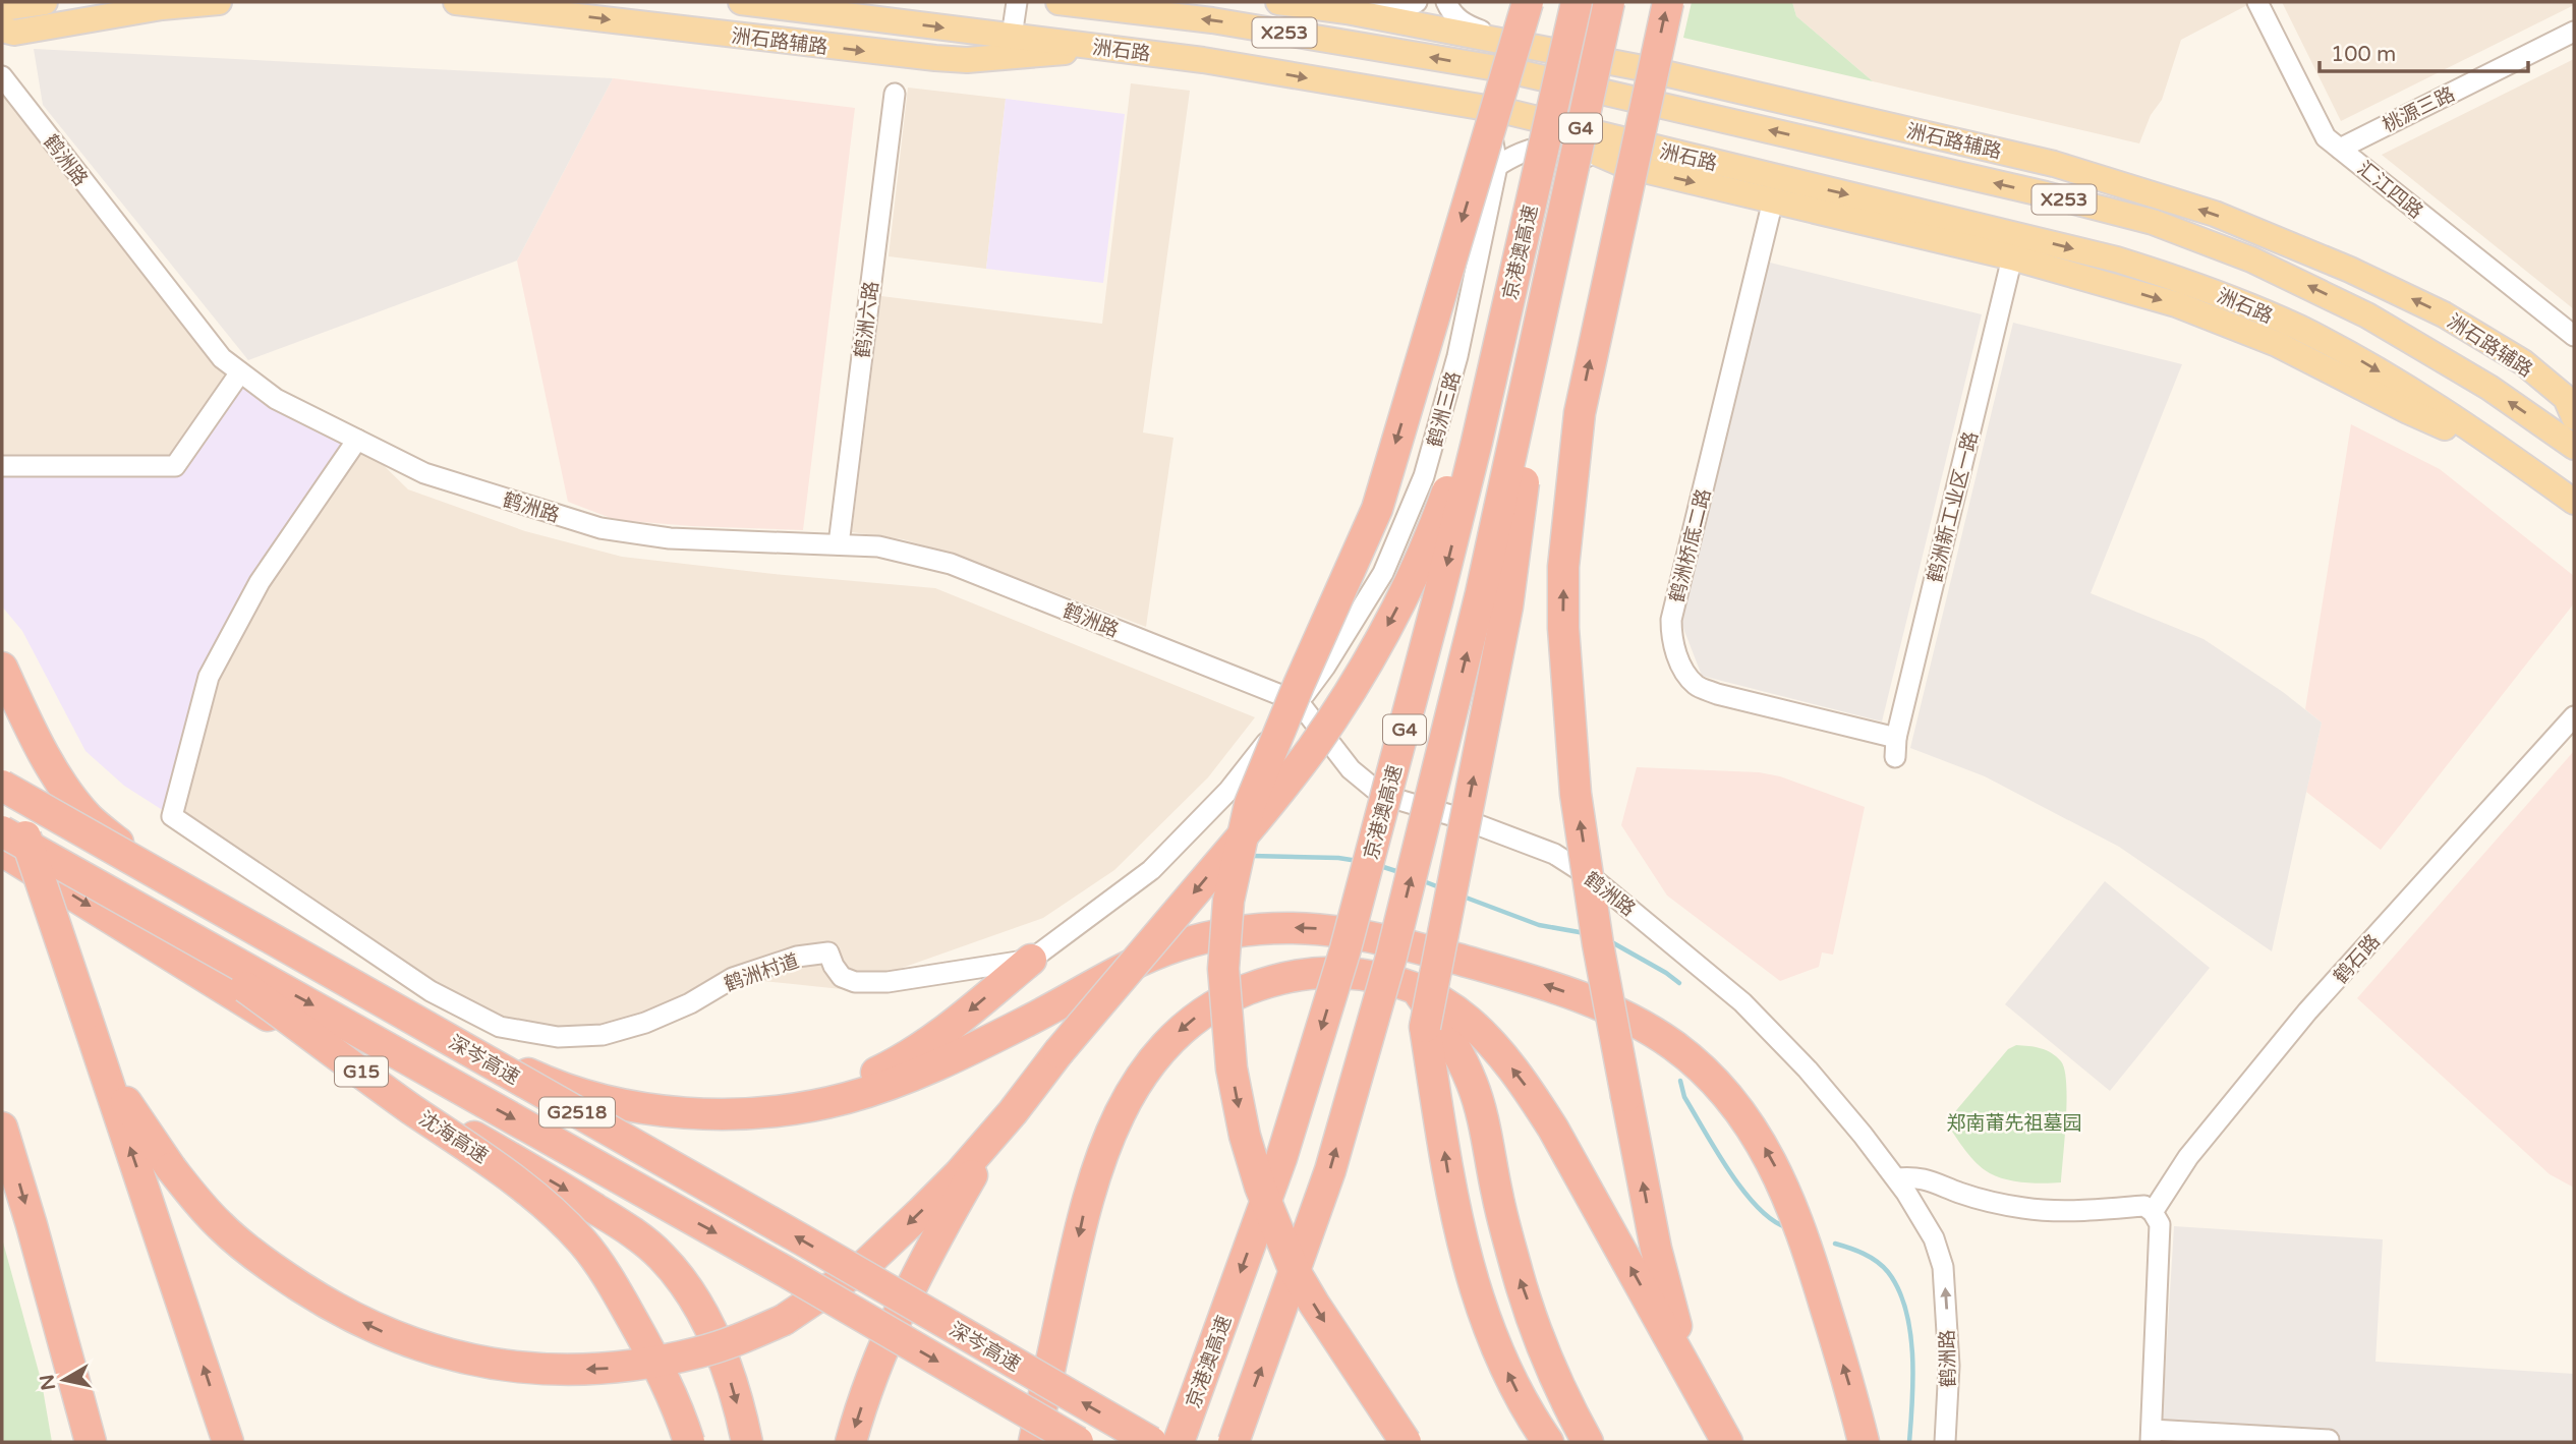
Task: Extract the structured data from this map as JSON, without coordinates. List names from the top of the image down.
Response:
{
  "streets": {
    "highway": [
      "G4",
      "京港澳高速",
      "深岑高速",
      "G15",
      "G2518",
      "沈海高速"
    ],
    "main road": ["X253", "洲石路辅路", "洲石路"],
    "street": [
      "桃源三路",
      "鹤洲路",
      "汇江四路",
      "鹤洲六路",
      "鹤洲三路",
      "鹤洲新工业区一路",
      "鹤洲桥底二路",
      "鹤石路",
      "鹤洲村道"
    ]
  },
  "crossings": [
    ["洲石路辅路", "洲石路"],
    ["洲石路", "鹤洲三路"],
    ["洲石路", "鹤洲新工业区一路"],
    ["桃源三路", "汇江四路"],
    ["鹤洲路", "鹤洲六路"],
    ["鹤洲路", "鹤洲三路"],
    ["鹤洲路", "鹤洲村道"],
    ["鹤洲三路", "鹤洲村道"],
    ["鹤洲新工业区一路", "鹤洲桥底二路"],
    ["深岑高速", "沈海高速"]
  ],
  "parks": ["郑南莆先祖墓园"],
  "scale_bar": "100 m",
  "north": "left"
}
